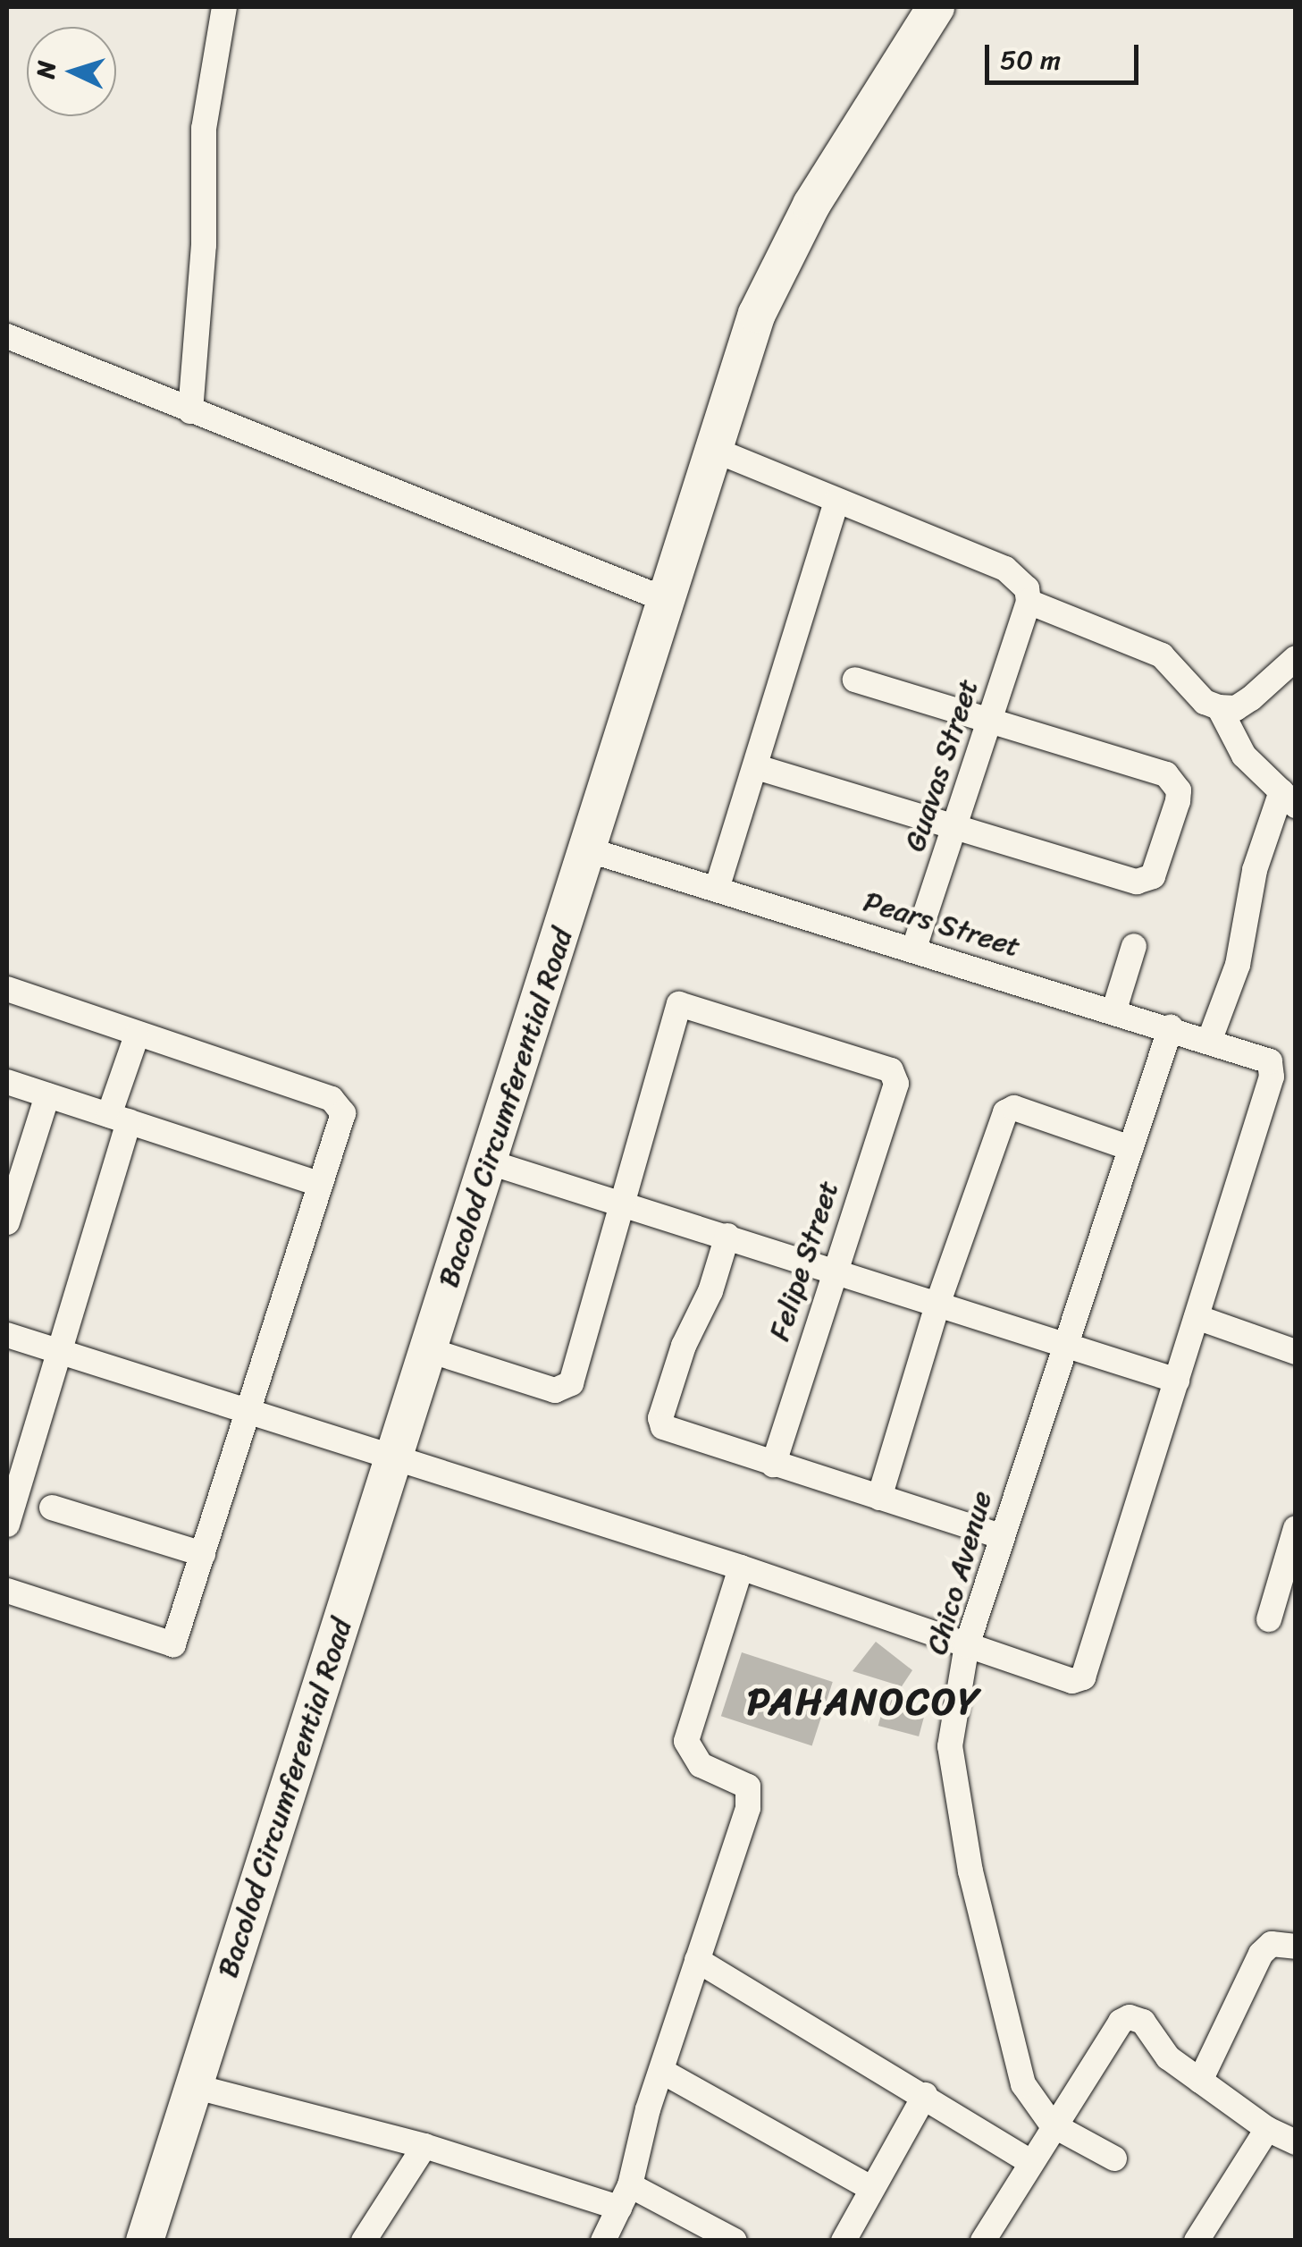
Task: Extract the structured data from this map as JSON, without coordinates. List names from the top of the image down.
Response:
{
  "streets": {
    "main road": ["Bacolod Circumferential Road"],
    "street": [
      "Guavas Street",
      "Pears Street",
      "Felipe Street",
      "Chico Avenue"
    ]
  },
  "crossings": [
    ["Guavas Street", "Pears Street"],
    ["Pears Street", "Bacolod Circumferential Road"],
    ["Pears Street", "Chico Avenue"]
  ],
  "districts": ["PAHANOCOY"],
  "scale_bar": "50 m",
  "north": "left"
}
